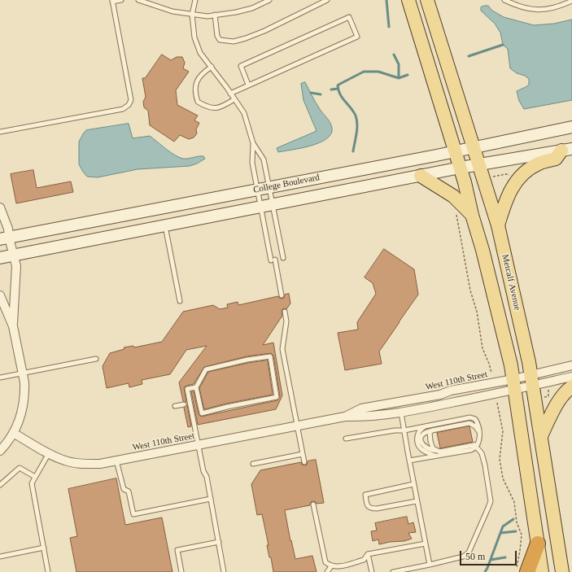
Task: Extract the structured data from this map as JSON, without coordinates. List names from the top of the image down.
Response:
{
  "streets": {
    "main road": ["College Boulevard", "Metcalf Avenue"],
    "street": ["West 110th Street"]
  },
  "crossings": [
    ["College Boulevard", "Metcalf Avenue"],
    ["Metcalf Avenue", "West 110th Street"]
  ],
  "scale_bar": "50 m"
}
